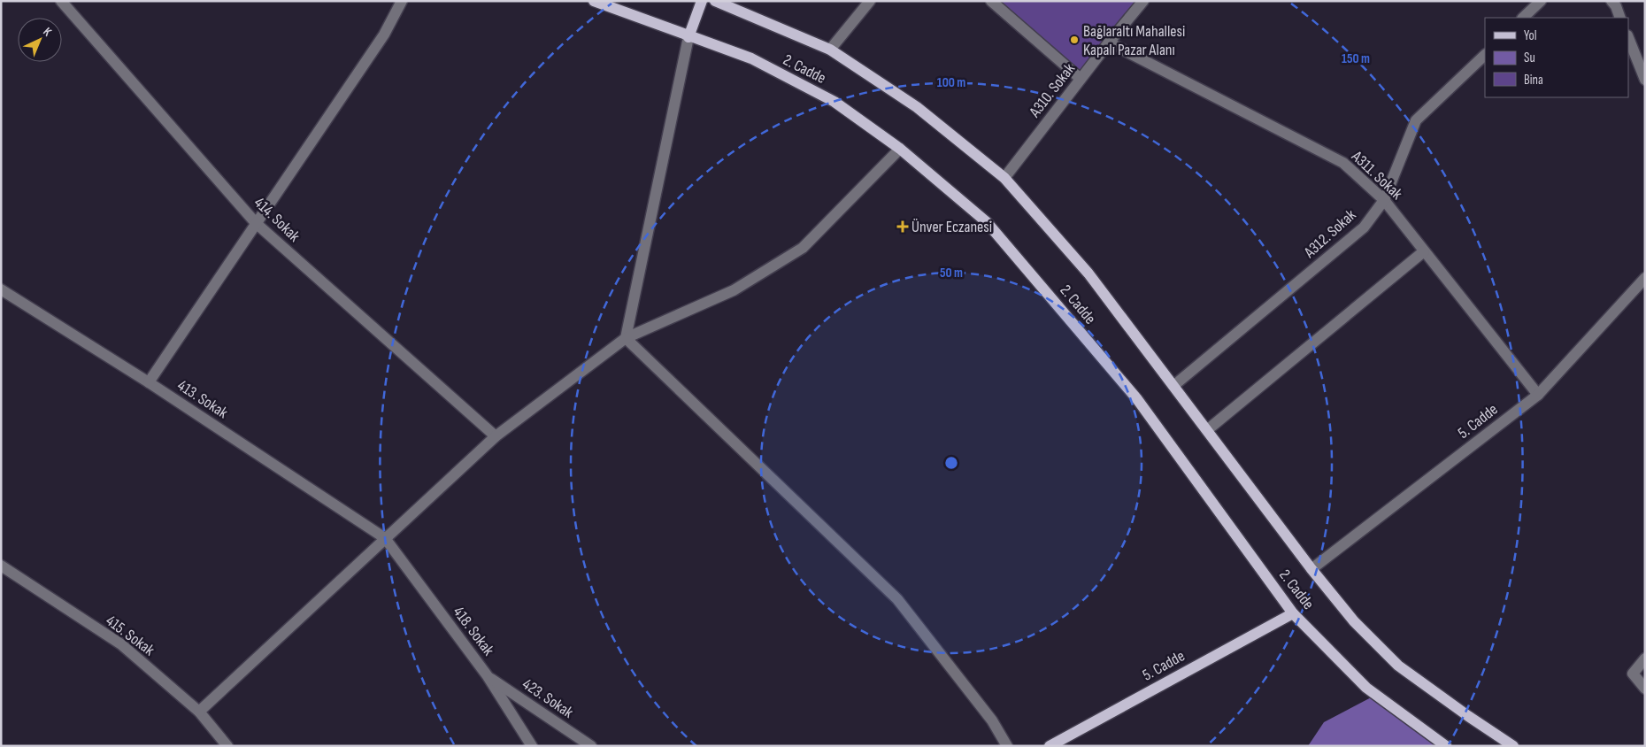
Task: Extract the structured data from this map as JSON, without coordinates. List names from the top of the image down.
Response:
{
  "streets": {
    "main road": ["2. Cadde", "5. Cadde"],
    "street": [
      "A310. Sokak",
      "A311. Sokak",
      "414. Sokak",
      "A312. Sokak",
      "413. Sokak",
      "418. Sokak",
      "415. Sokak",
      "423. Sokak"
    ]
  },
  "crossings": [
    ["2. Cadde", "A310. Sokak"],
    ["2. Cadde", "A312. Sokak"],
    ["2. Cadde", "5. Cadde"],
    ["A310. Sokak", "A311. Sokak"],
    ["A311. Sokak", "A312. Sokak"],
    ["A311. Sokak", "5. Cadde"],
    ["413. Sokak", "418. Sokak"],
    ["418. Sokak", "423. Sokak"]
  ],
  "places": {
    "other": ["Bağlaraltı Mahallesi Kapalı Pazar Alanı"],
    "health": ["Ünver Eczanesi"]
  },
  "legend": ["Yol", "Su", "Bina"],
  "north": "top right",
  "rings": ["150 m", "100 m", "50 m"]
}
